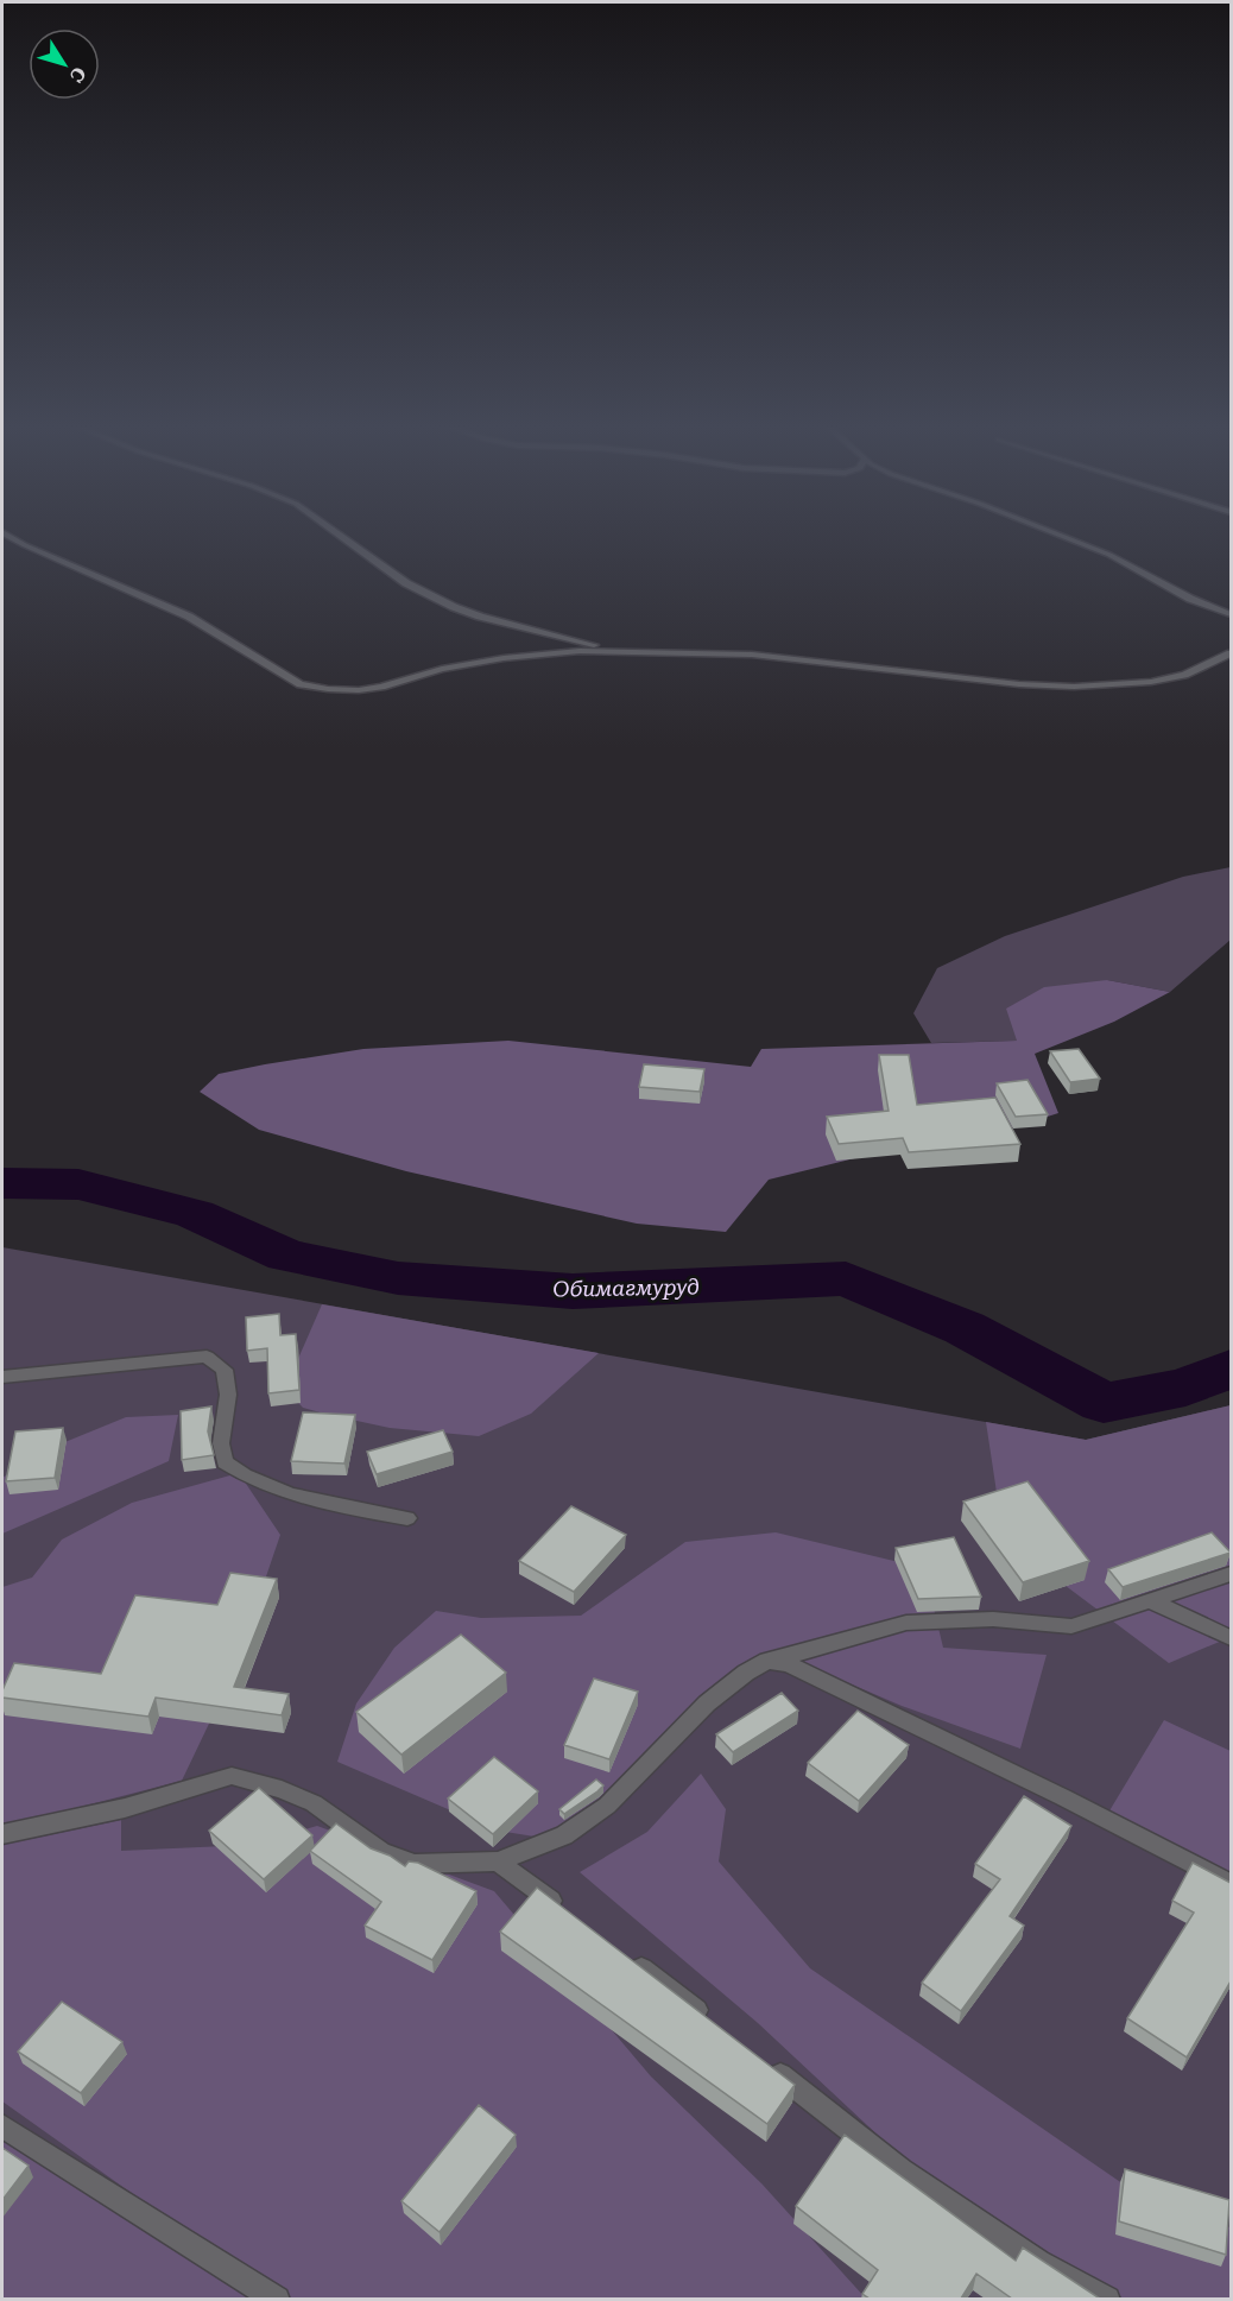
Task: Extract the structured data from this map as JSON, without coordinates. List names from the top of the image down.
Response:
{
  "water": ["Обимагмуруд"],
  "north": "bottom right"
}
